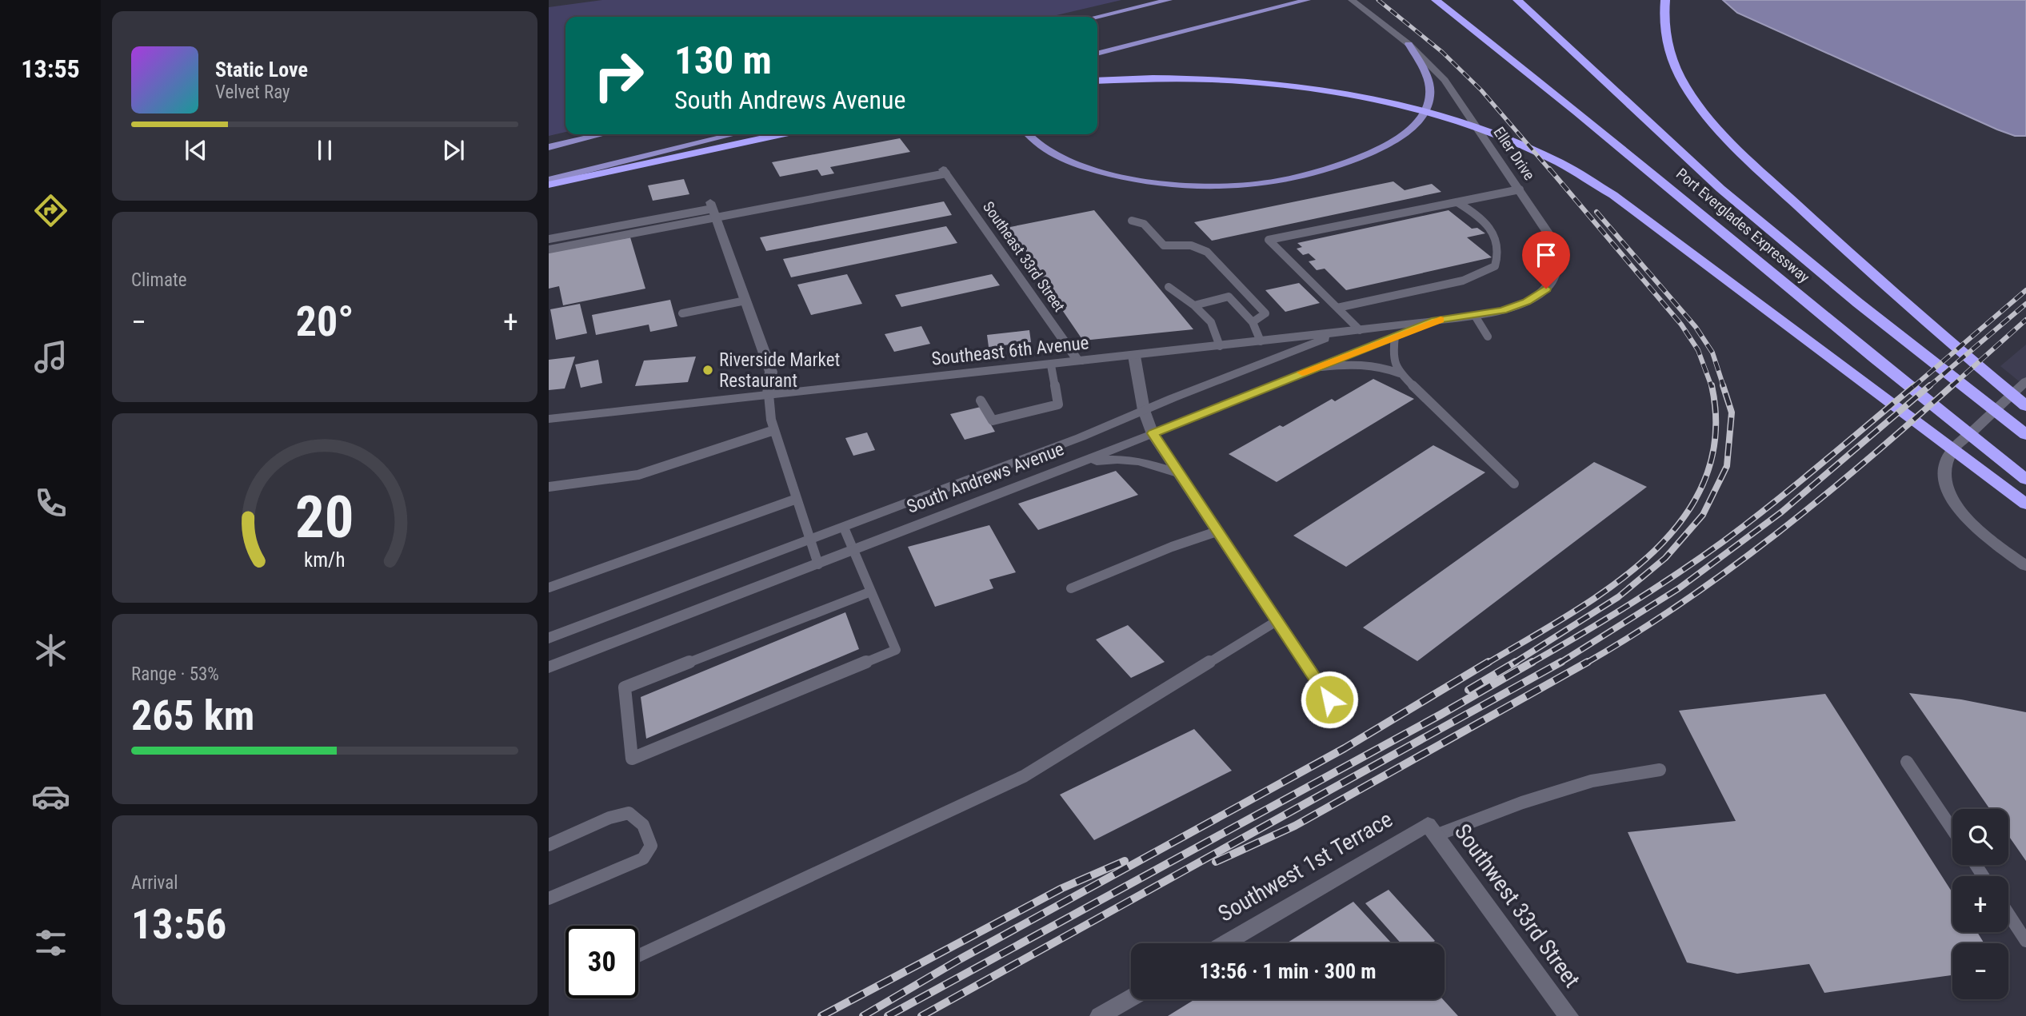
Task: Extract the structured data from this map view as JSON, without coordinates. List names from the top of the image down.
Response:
{
  "streets": {
    "highway": ["Port Everglades Expressway"],
    "street": [
      "Eller Drive",
      "Southeast 33rd Street",
      "Southeast 6th Avenue",
      "South Andrews Avenue",
      "Southwest 1st Terrace",
      "Southwest 33rd Street"
    ]
  },
  "crossings": [
    ["Eller Drive", "Southeast 6th Avenue"],
    ["Southeast 33rd Street", "Southeast 6th Avenue"],
    ["Southeast 6th Avenue", "South Andrews Avenue"],
    ["Southwest 1st Terrace", "Southwest 33rd Street"]
  ],
  "places": ["Riverside Market Restaurant"],
  "page": {
    "tabs": "13:55",
    "turn": ["130 m", "South Andrews Avenue"],
    "song": ["Static Love", "Velvet Ray"],
    "tile": [
      "Climate",
      ["Range · 53%", "265 km"],
      ["Arrival", "13:56"]
    ],
    "heat": ["−", "20°", "+"],
    "map_buttons": ["+", "−"],
    "limit": "30",
    "trip": "13:56 · 1 min · 300 m",
    "gauge": ["20", "km/h"]
  }
}
